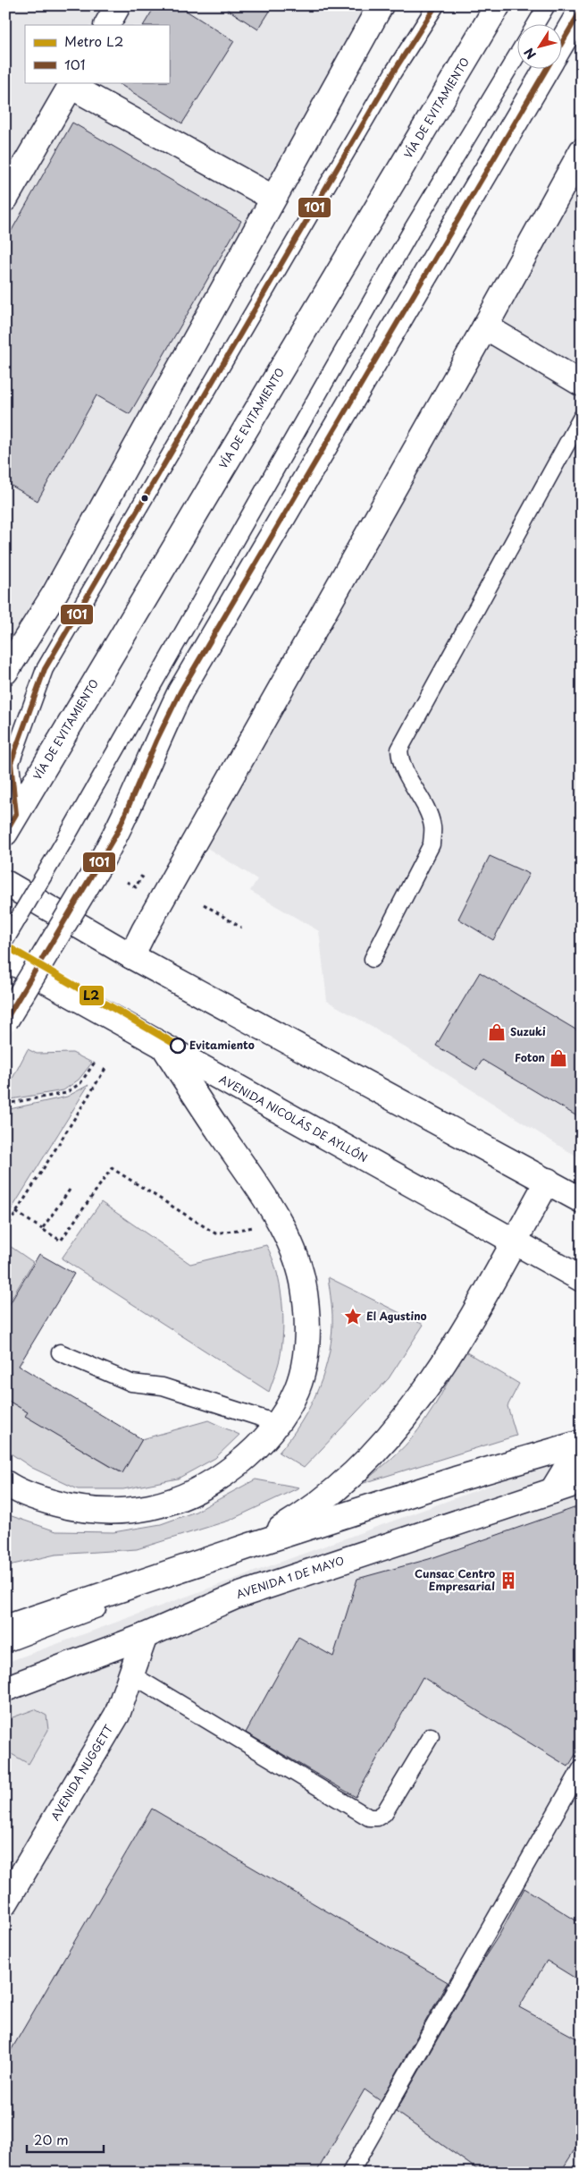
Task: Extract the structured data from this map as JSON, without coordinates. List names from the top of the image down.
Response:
{
  "streets": {
    "main road": [
      "VÍA DE EVITAMIENTO",
      "AVENIDA NICOLÁS DE AYLLÓN",
      "AVENIDA 1 DE MAYO",
      "AVENIDA NUGGETT"
    ]
  },
  "crossings": [
    ["AVENIDA 1 DE MAYO", "AVENIDA NUGGETT"]
  ],
  "places": {
    "shop": ["Suzuki", "Foton"],
    "other": ["Evitamiento"],
    "place": ["El Agustino"],
    "building": ["Cunsac Centro Empresarial"]
  },
  "lines": ["transit line 101", "metro line L2"],
  "legend": ["Metro L2", "101"],
  "scale_bar": "20 m",
  "north": "bottom left"
}
